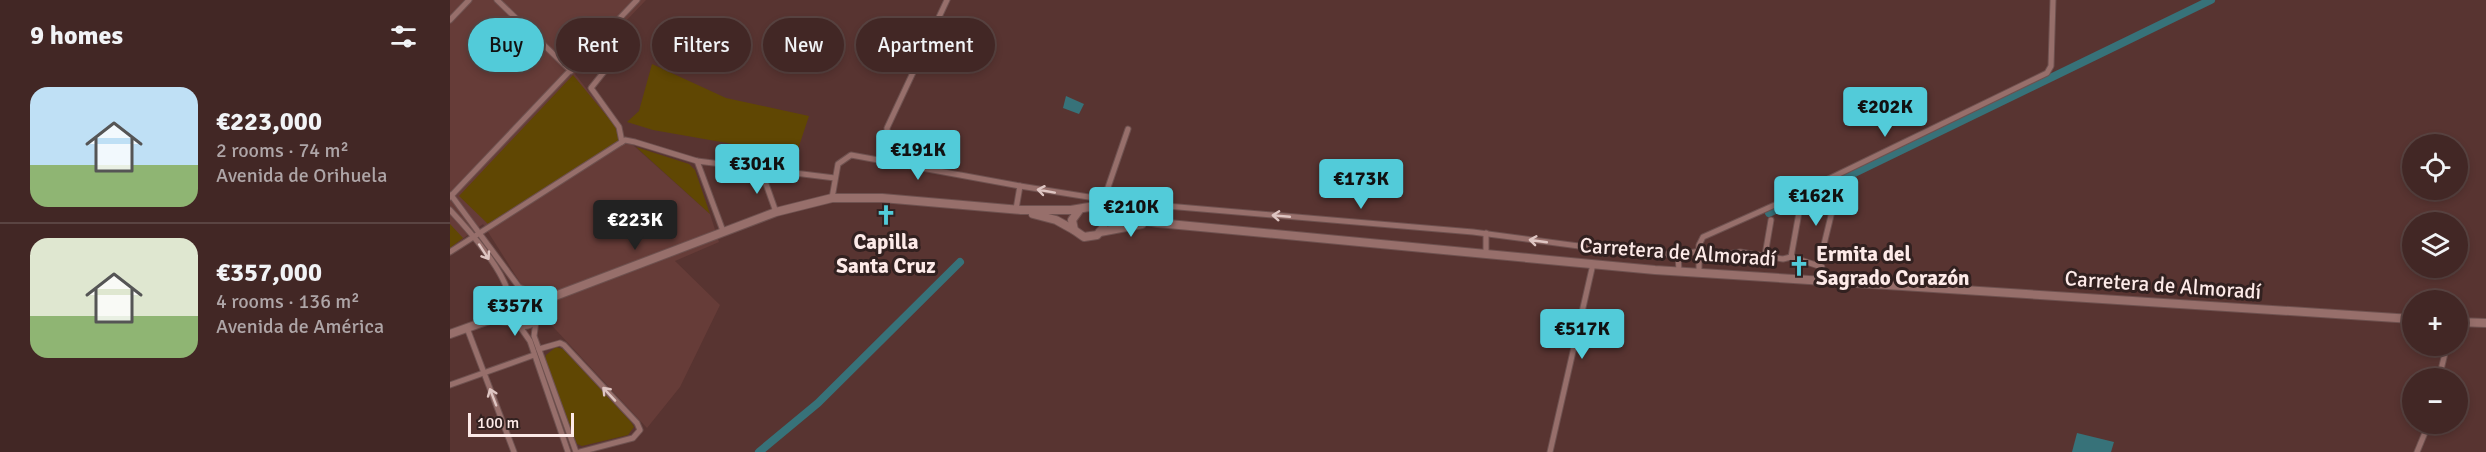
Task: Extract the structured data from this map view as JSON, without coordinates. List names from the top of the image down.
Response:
{
  "streets": {
    "main road": ["Carretera de Almoradí"]
  },
  "places": {
    "church": ["Capilla Santa Cruz", "Ermita del Sagrado Corazón"]
  },
  "scale_bar": "100 m",
  "page": {
    "heading": "9 homes",
    "chip": [
      "Buy",
      "Rent",
      "Filters",
      "New",
      "Apartment"
    ],
    "list": [
      {
        "name": "€223,000",
        "note": "2 rooms · 74 m² · Avenida de Orihuela"
      },
      {
        "name": "€357,000",
        "note": "4 rooms · 136 m² · Avenida de América"
      }
    ],
    "price": [
      "€202K",
      "€191K",
      "€301K",
      "€173K",
      "€162K",
      "€210K",
      "€223K",
      "€357K",
      "€517K"
    ],
    "map_buttons": ["+", "−"],
    "scale": "100 m"
  }
}
